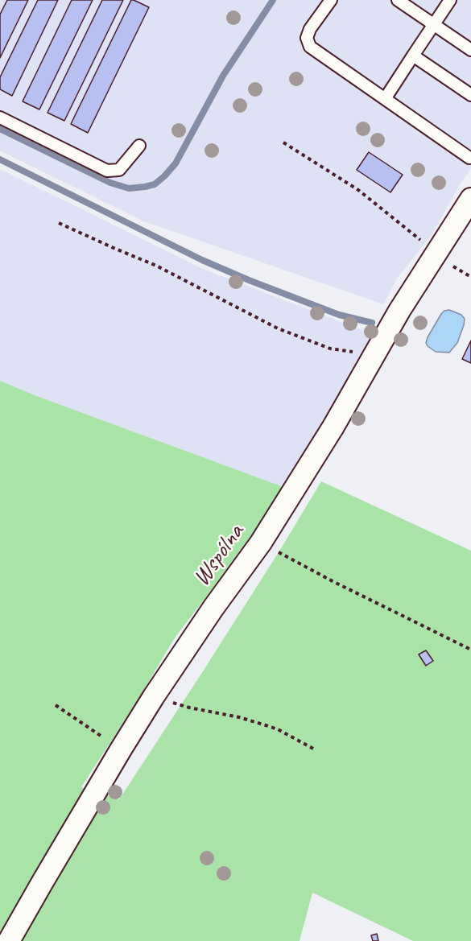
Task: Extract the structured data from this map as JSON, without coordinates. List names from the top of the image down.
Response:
{
  "streets": {
    "street": ["Wspólna"]
  }
}
